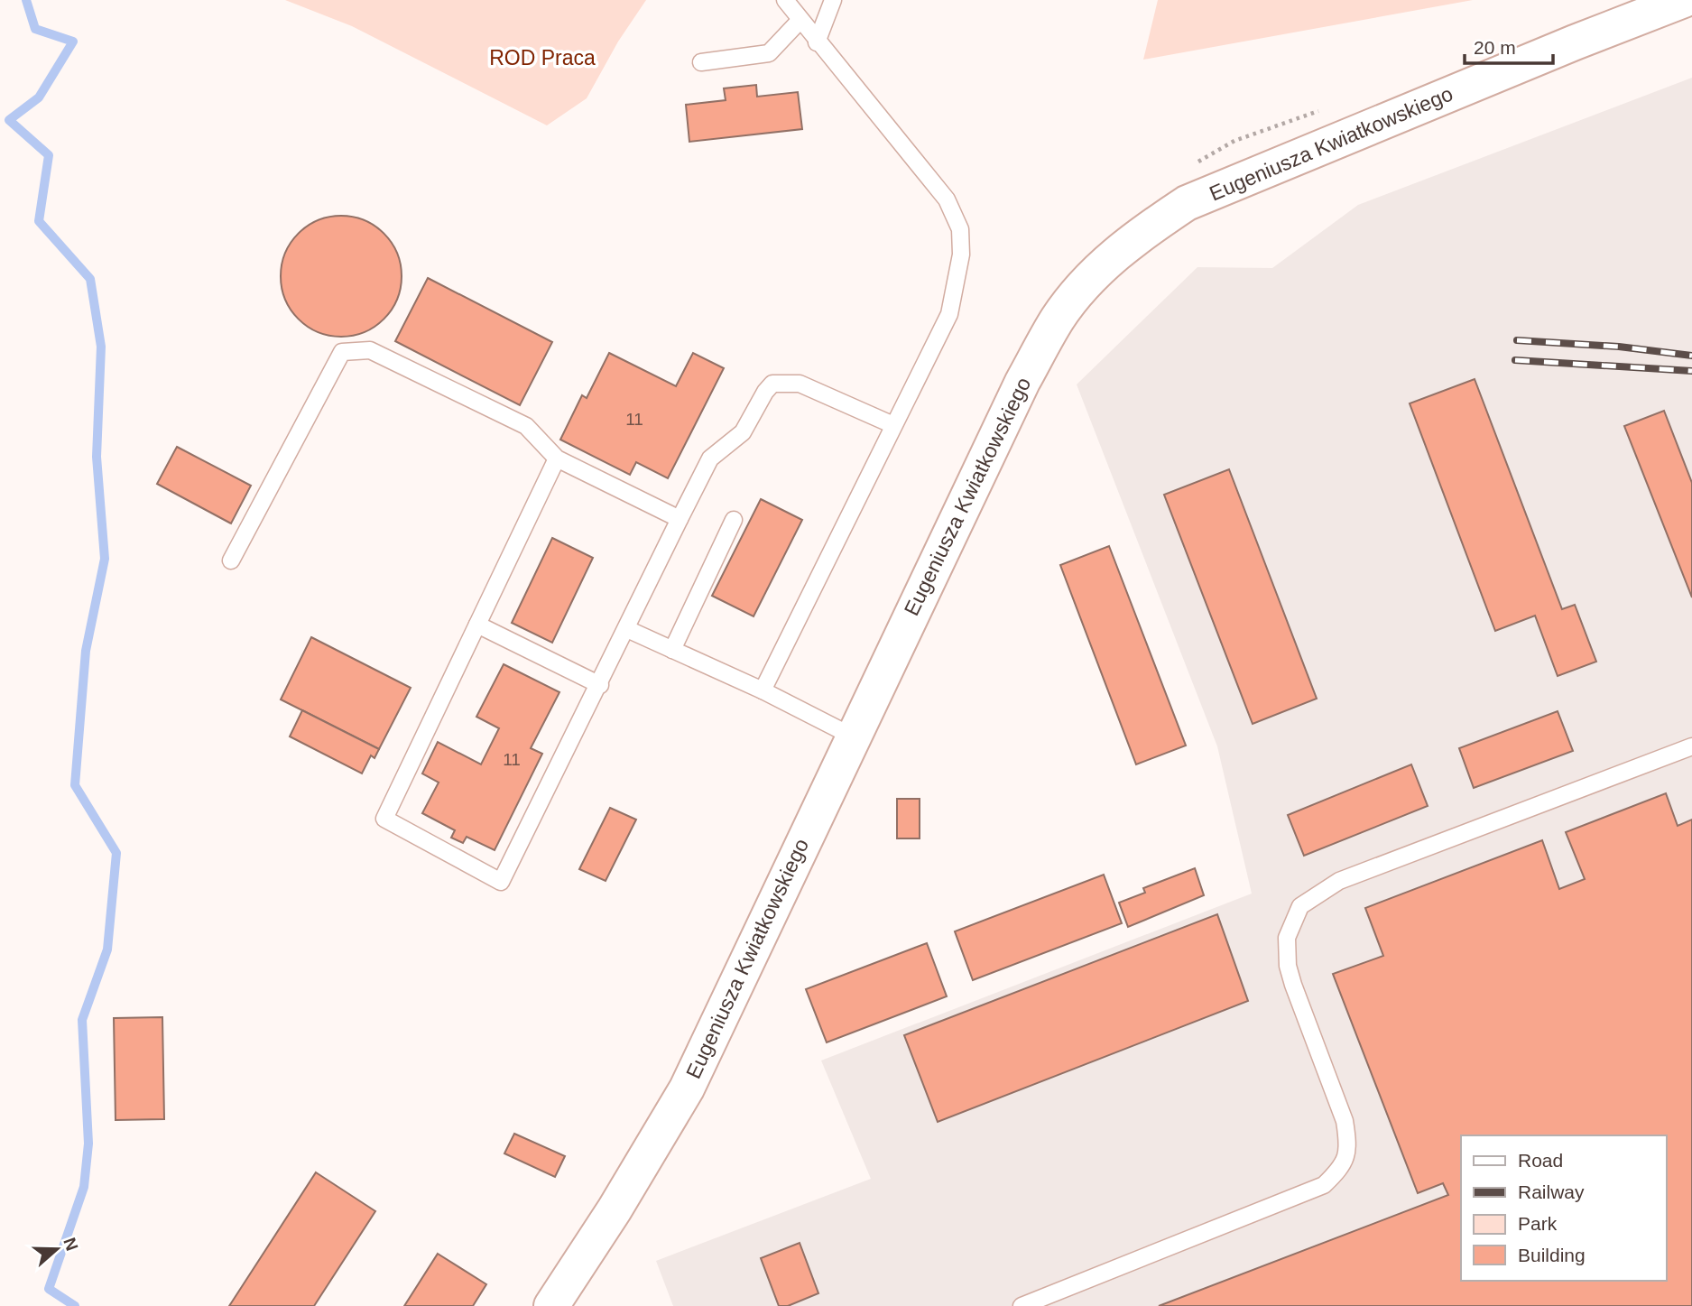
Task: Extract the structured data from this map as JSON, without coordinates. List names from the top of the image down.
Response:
{
  "streets": {
    "street": ["Eugeniusza Kwiatkowskiego"]
  },
  "parks": ["ROD Praca"],
  "house_numbers": ["11", "11"],
  "legend": [
    "Road",
    "Railway",
    "Park",
    "Building"
  ],
  "scale_bar": "20 m",
  "north": "right"
}
